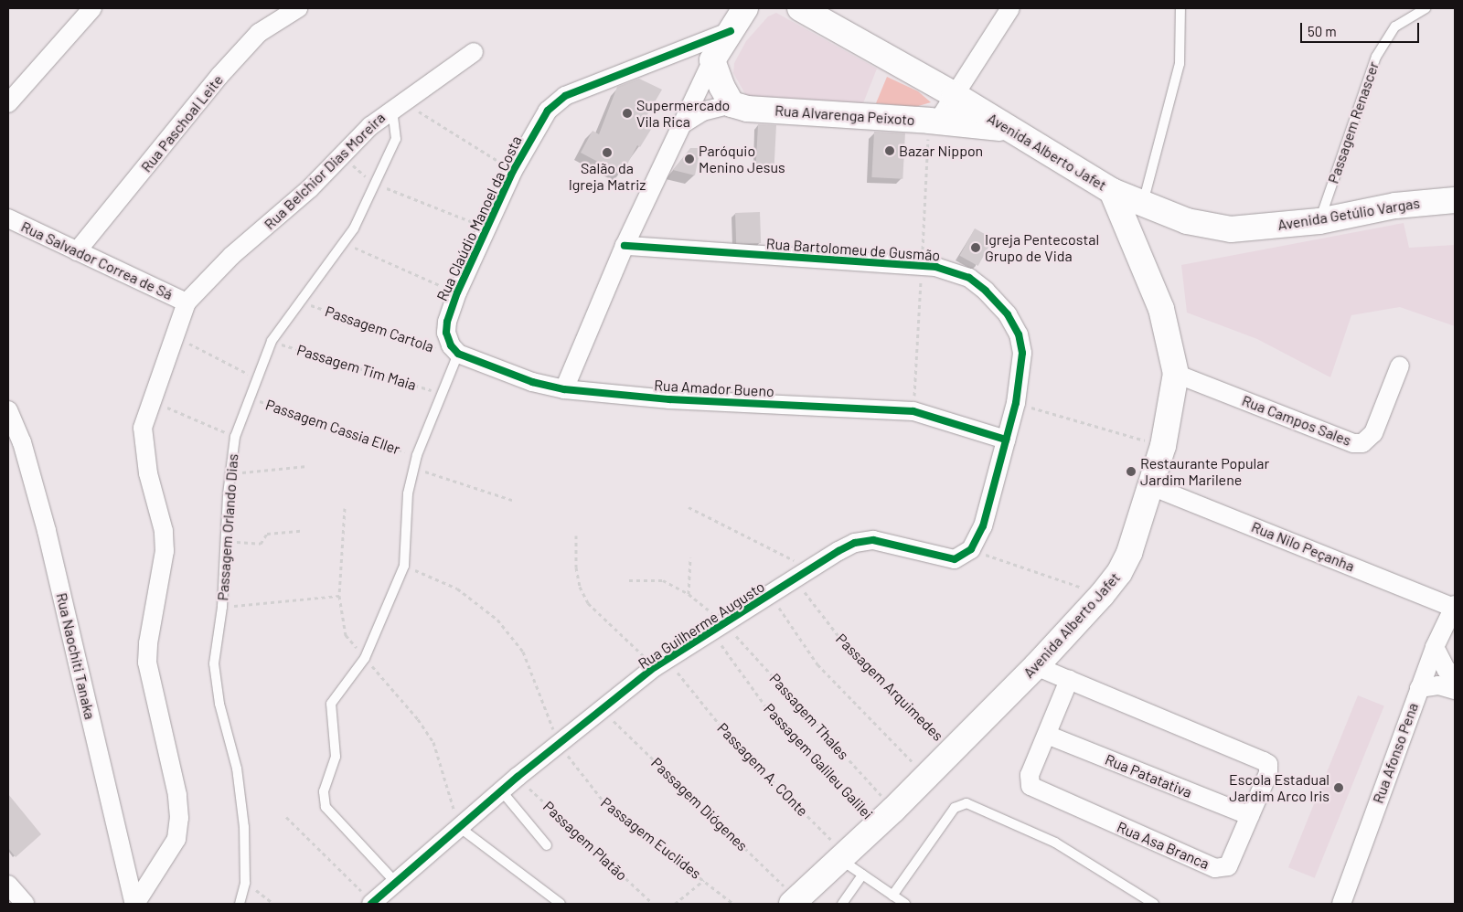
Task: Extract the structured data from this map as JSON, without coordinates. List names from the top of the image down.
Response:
{
  "streets": {
    "street": [
      "Rua Alvarenga Peixoto",
      "Rua Paschoal Leite",
      "Avenida Alberto Jafet",
      "Rua Belchior Dias Moreira",
      "Avenida Getúlio Vargas",
      "Rua Claúdio Manoel da Costa",
      "Rua Bartolomeu de Gusmão",
      "Rua Salvador Correa de Sá",
      "Rua Amador Bueno",
      "Rua Campos Sales",
      "Rua Nilo Peçanha",
      "Rua Guilherme Augusto",
      "Rua Naochiti Tanaka",
      "Rua Afonso Pena",
      "Rua Patatativa",
      "Rua Asa Branca"
    ],
    "lane": ["Passagem Renascer", "Passagem Orlando Dias"],
    "path": [
      "Passagem Cartola",
      "Passagem Tim Maia",
      "Passagem Cassia Eller",
      "Passagem Arquimedes",
      "Passagem Thales",
      "Passagem Galileu Galilei",
      "Passagem A. COnte",
      "Passagem Diógenes",
      "Passagem Euclides",
      "Passagem Platão"
    ]
  },
  "crossings": [
    ["Rua Alvarenga Peixoto", "Avenida Alberto Jafet"],
    ["Passagem Renascer", "Avenida Getúlio Vargas"],
    ["Rua Paschoal Leite", "Rua Salvador Correa de Sá"],
    ["Avenida Alberto Jafet", "Avenida Getúlio Vargas"],
    ["Avenida Alberto Jafet", "Rua Campos Sales"],
    ["Avenida Alberto Jafet", "Rua Nilo Peçanha"],
    ["Avenida Alberto Jafet", "Passagem Arquimedes"],
    ["Avenida Alberto Jafet", "Passagem Thales"],
    ["Avenida Alberto Jafet", "Passagem Galileu Galilei"],
    ["Avenida Alberto Jafet", "Passagem A. COnte"],
    ["Avenida Alberto Jafet", "Passagem Diógenes"],
    ["Avenida Alberto Jafet", "Rua Asa Branca"],
    ["Rua Belchior Dias Moreira", "Rua Salvador Correa de Sá"],
    ["Rua Belchior Dias Moreira", "Passagem Orlando Dias"],
    ["Rua Claúdio Manoel da Costa", "Passagem Cartola"],
    ["Rua Claúdio Manoel da Costa", "Rua Amador Bueno"],
    ["Rua Bartolomeu de Gusmão", "Rua Amador Bueno"],
    ["Rua Bartolomeu de Gusmão", "Rua Guilherme Augusto"],
    ["Passagem Cartola", "Rua Amador Bueno"],
    ["Passagem Cartola", "Passagem Orlando Dias"],
    ["Passagem Tim Maia", "Passagem Orlando Dias"],
    ["Passagem Cassia Eller", "Passagem Orlando Dias"],
    ["Rua Nilo Peçanha", "Rua Afonso Pena"],
    ["Rua Guilherme Augusto", "Passagem Arquimedes"],
    ["Rua Guilherme Augusto", "Passagem Thales"],
    ["Rua Guilherme Augusto", "Passagem Galileu Galilei"],
    ["Rua Guilherme Augusto", "Passagem A. COnte"],
    ["Rua Guilherme Augusto", "Passagem Diógenes"],
    ["Rua Guilherme Augusto", "Passagem Euclides"],
    ["Rua Guilherme Augusto", "Passagem Platão"],
    ["Passagem Thales", "Passagem Galileu Galilei"],
    ["Rua Patatativa", "Rua Asa Branca"]
  ],
  "places": [
    "Supermercado Vila Rica",
    "Bazar Nippon",
    "Salão da Igreja Matriz",
    "Paróquio Menino Jesus",
    "Igreja Pentecostal Grupo de Vida",
    "Restaurante Popular Jardim Marilene",
    "Escola Estadual Jardim Arco Iris"
  ],
  "scale_bar": "50 m"
}
